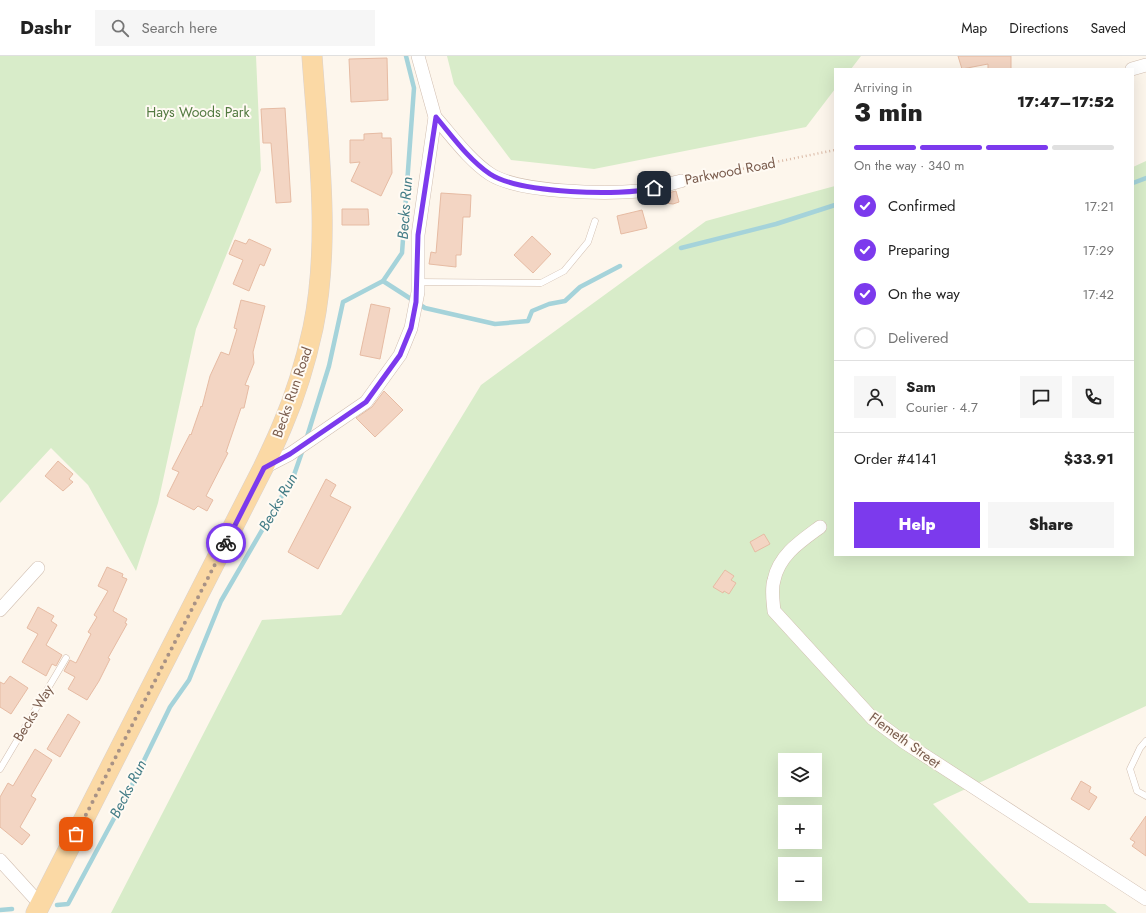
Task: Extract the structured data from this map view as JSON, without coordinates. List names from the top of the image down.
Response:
{
  "streets": {
    "main road": ["Becks Run Road"],
    "street": ["Parkwood Road", "Flemeth Street"],
    "lane": ["Becks Way"]
  },
  "water": ["Becks Run"],
  "parks": ["Hays Woods Park"],
  "page": {
    "header": "Dashr",
    "search": "Search here",
    "nav": ["Map", "Directions", "Saved"],
    "heading": ["3 min", "Arriving in", "17:47–17:52"],
    "panel": [
      "Sam",
      "Courier · 4.7",
      "Order #4141",
      "$33.91"
    ],
    "bar": "On the way · 340 m",
    "list": [
      ["Confirmed", "17:21"],
      ["Preparing", "17:29"],
      ["On the way", "17:42"],
      "Delivered"
    ],
    "buttons": ["Help", "Share"],
    "map_buttons": ["+", "−"]
  }
}
